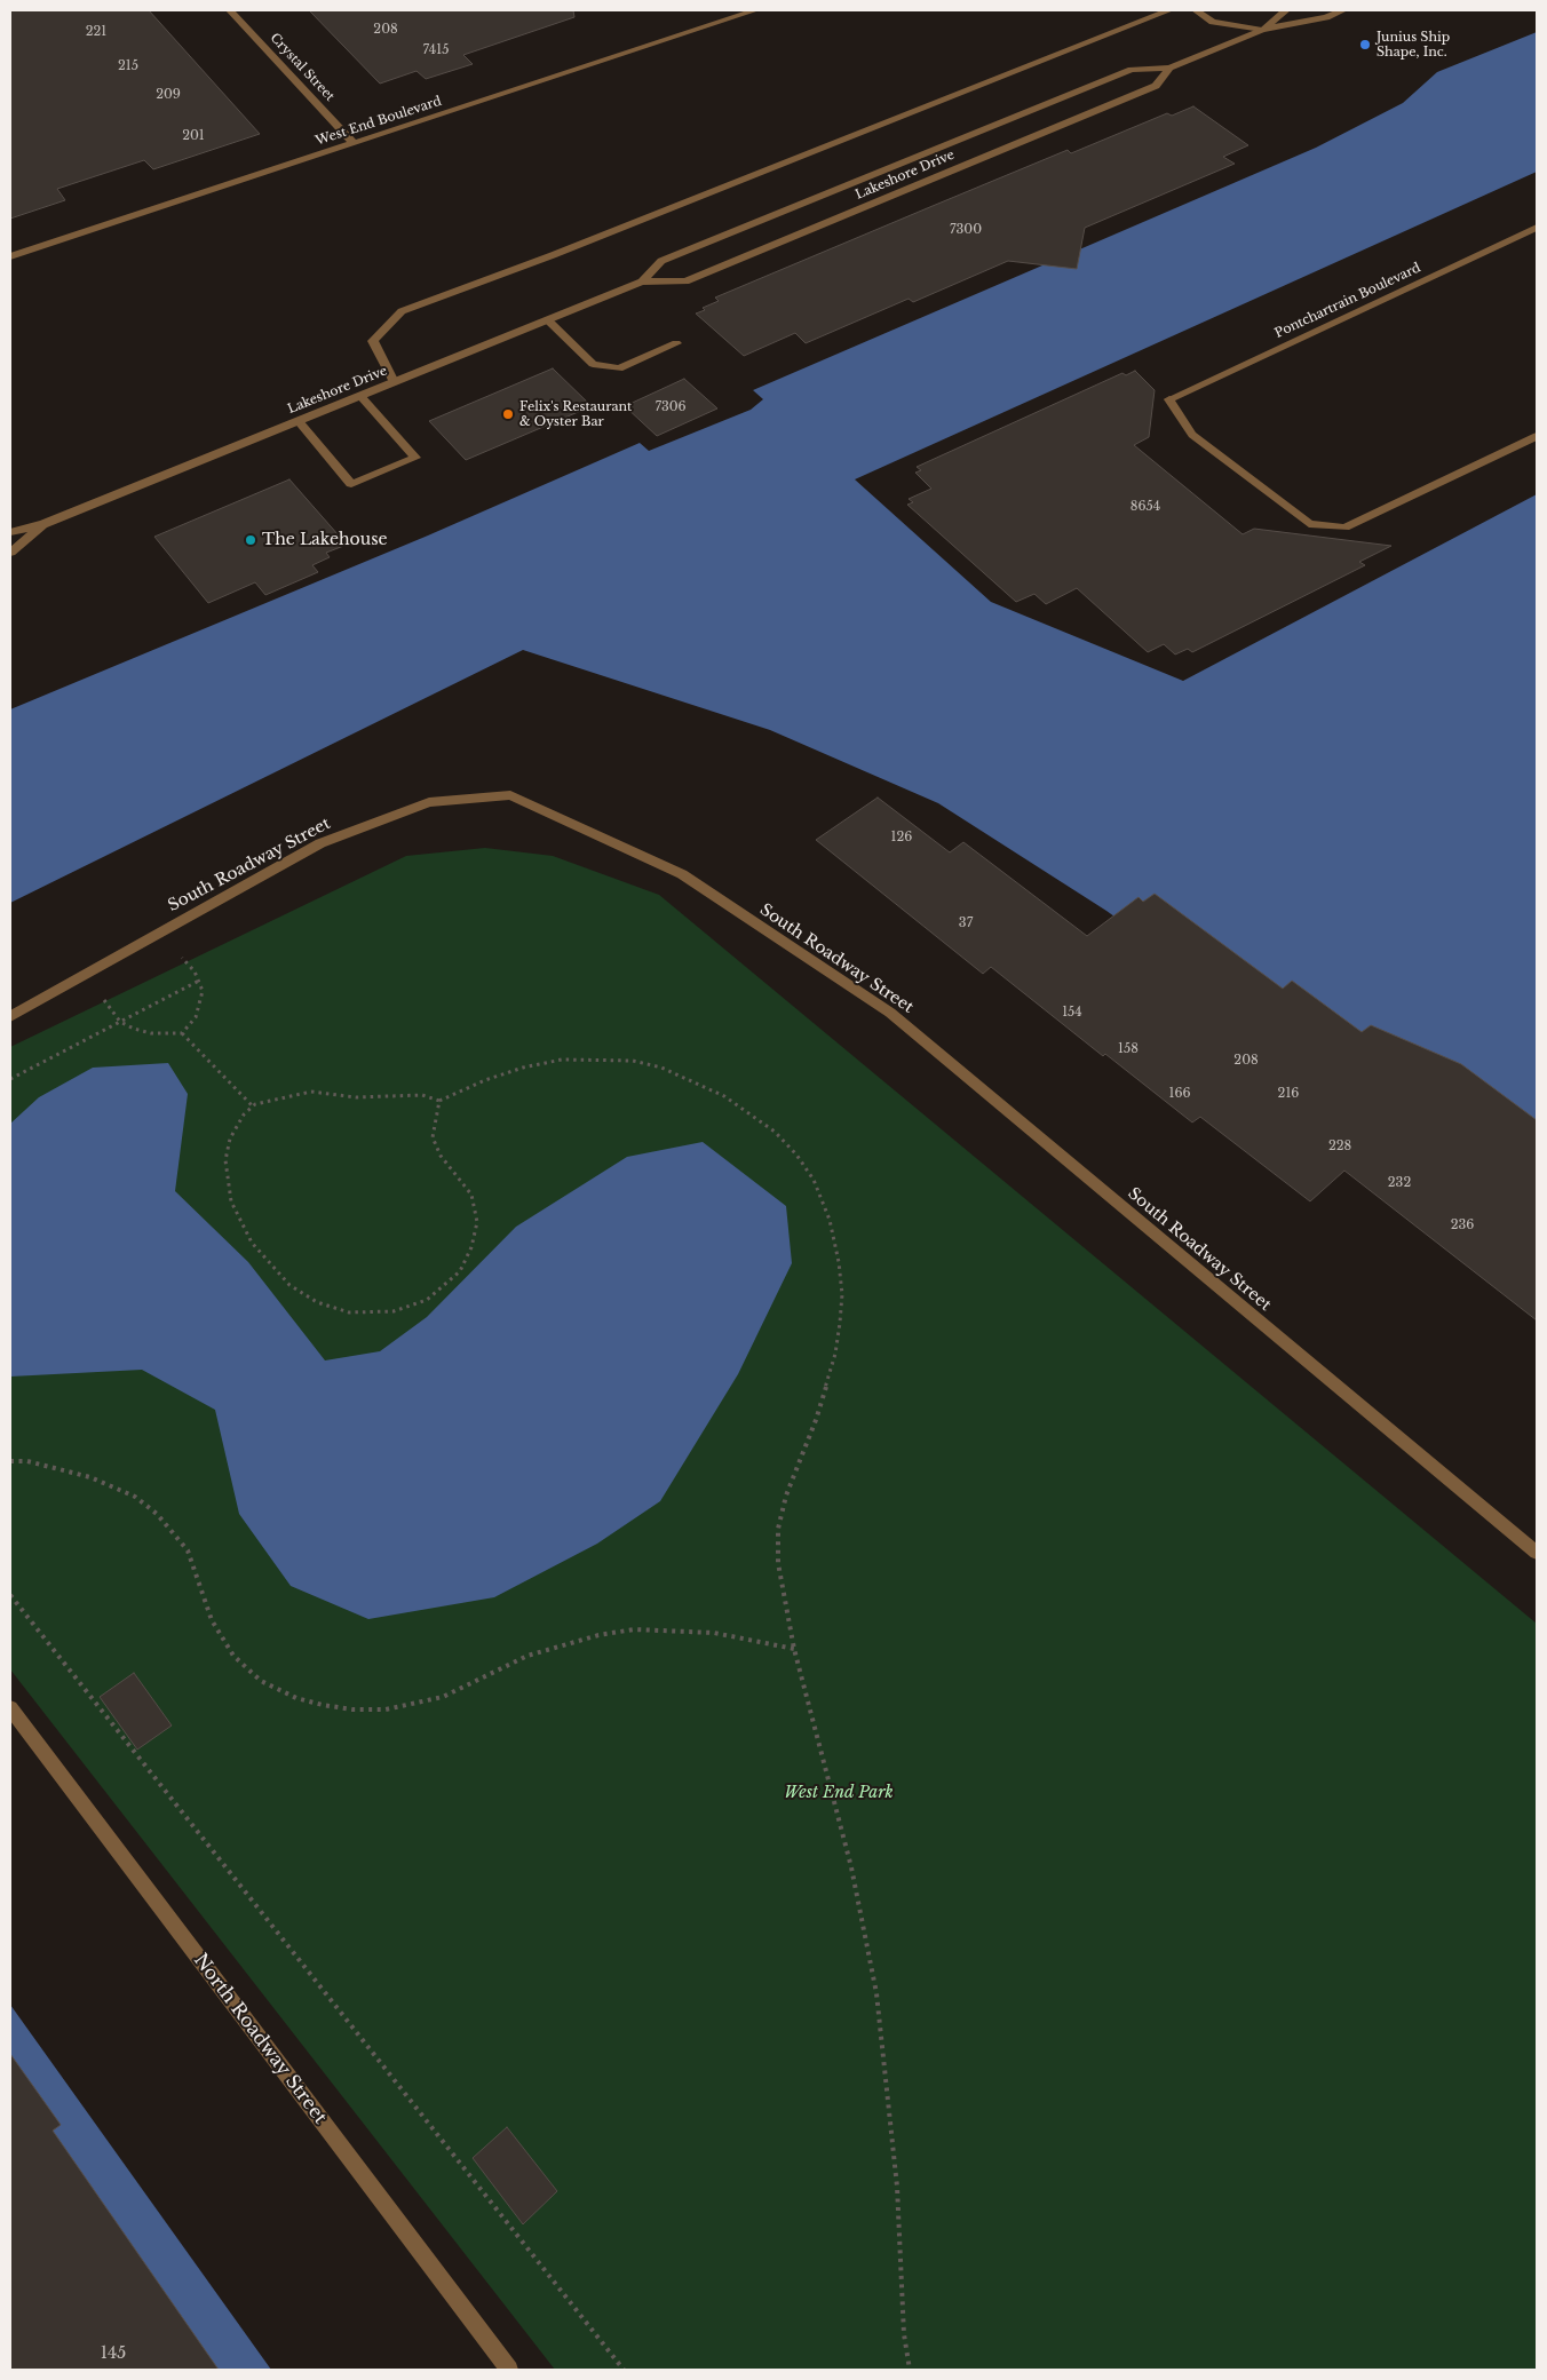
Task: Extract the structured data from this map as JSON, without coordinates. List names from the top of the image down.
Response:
{
  "streets": {
    "street": [
      "Crystal Street",
      "West End Boulevard",
      "Lakeshore Drive",
      "Pontchartrain Boulevard",
      "South Roadway Street",
      "North Roadway Street"
    ]
  },
  "crossings": [
    ["Crystal Street", "West End Boulevard"]
  ],
  "parks": ["West End Park"],
  "places": ["Junius Ship Shape, Inc.", "Felix's Restaurant & Oyster Bar", "The Lakehouse"],
  "house_numbers": [
    "208",
    "221",
    "7415",
    "215",
    "209",
    "201",
    "7300",
    "7306",
    "8654",
    "126",
    "37",
    "154",
    "158",
    "208",
    "166",
    "216",
    "228",
    "232",
    "236",
    "145"
  ]
}
